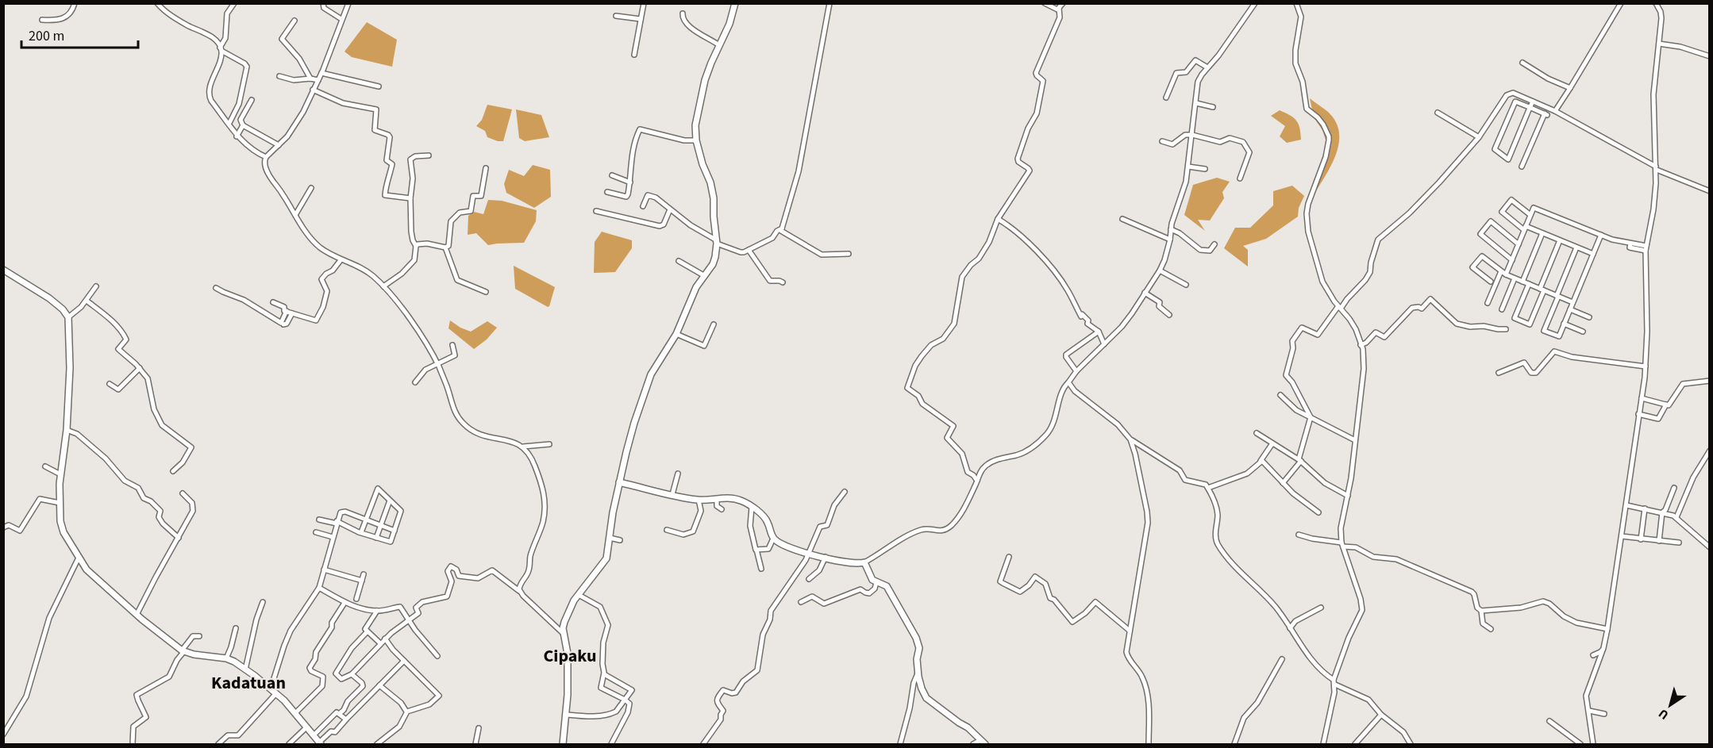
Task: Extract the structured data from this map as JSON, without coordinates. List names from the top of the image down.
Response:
{
  "districts": ["Cipaku", "Kadatuan"],
  "scale_bar": "200 m",
  "north": "bottom left"
}
